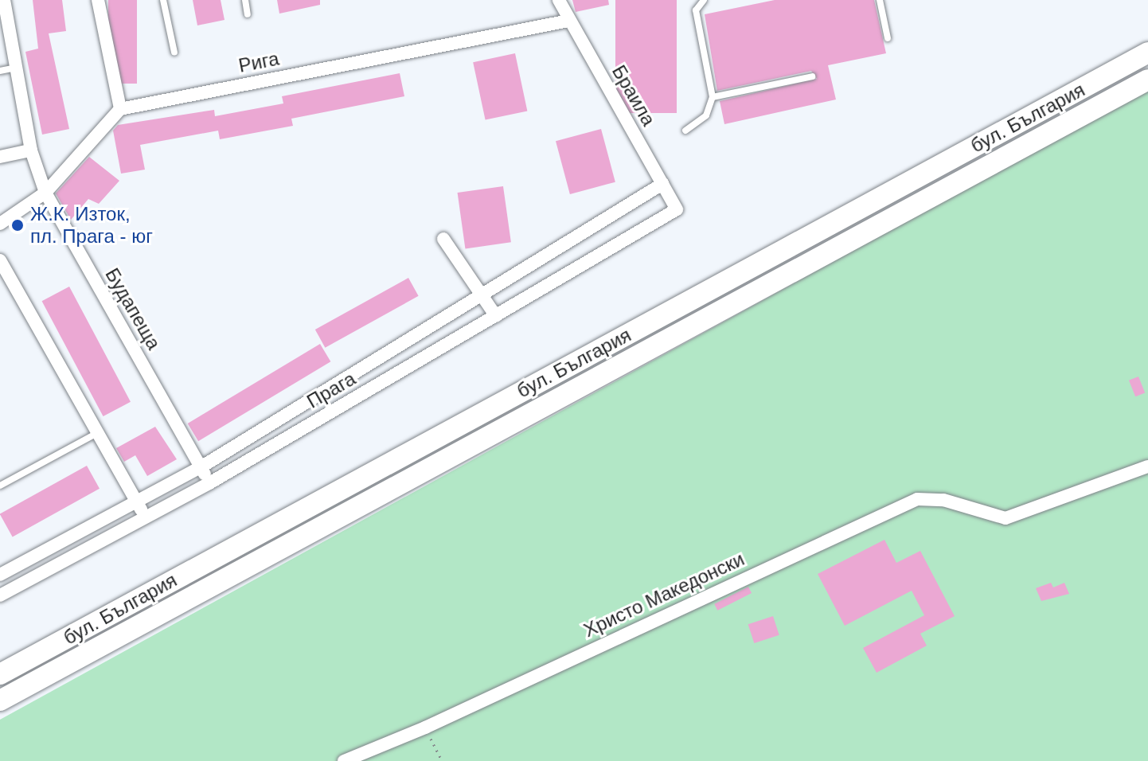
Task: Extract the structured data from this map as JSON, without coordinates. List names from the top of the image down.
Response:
{
  "streets": {
    "highway": ["бул. България"],
    "street": [
      "Рига",
      "Браила",
      "Будапеща",
      "Прага",
      "Христо Македонски"
    ]
  },
  "crossings": [
    ["Рига", "Браила"],
    ["Браила", "Прага"],
    ["Будапеща", "Прага"]
  ],
  "places": ["Ж.К. Изток, пл. Прага - юг"]
}
